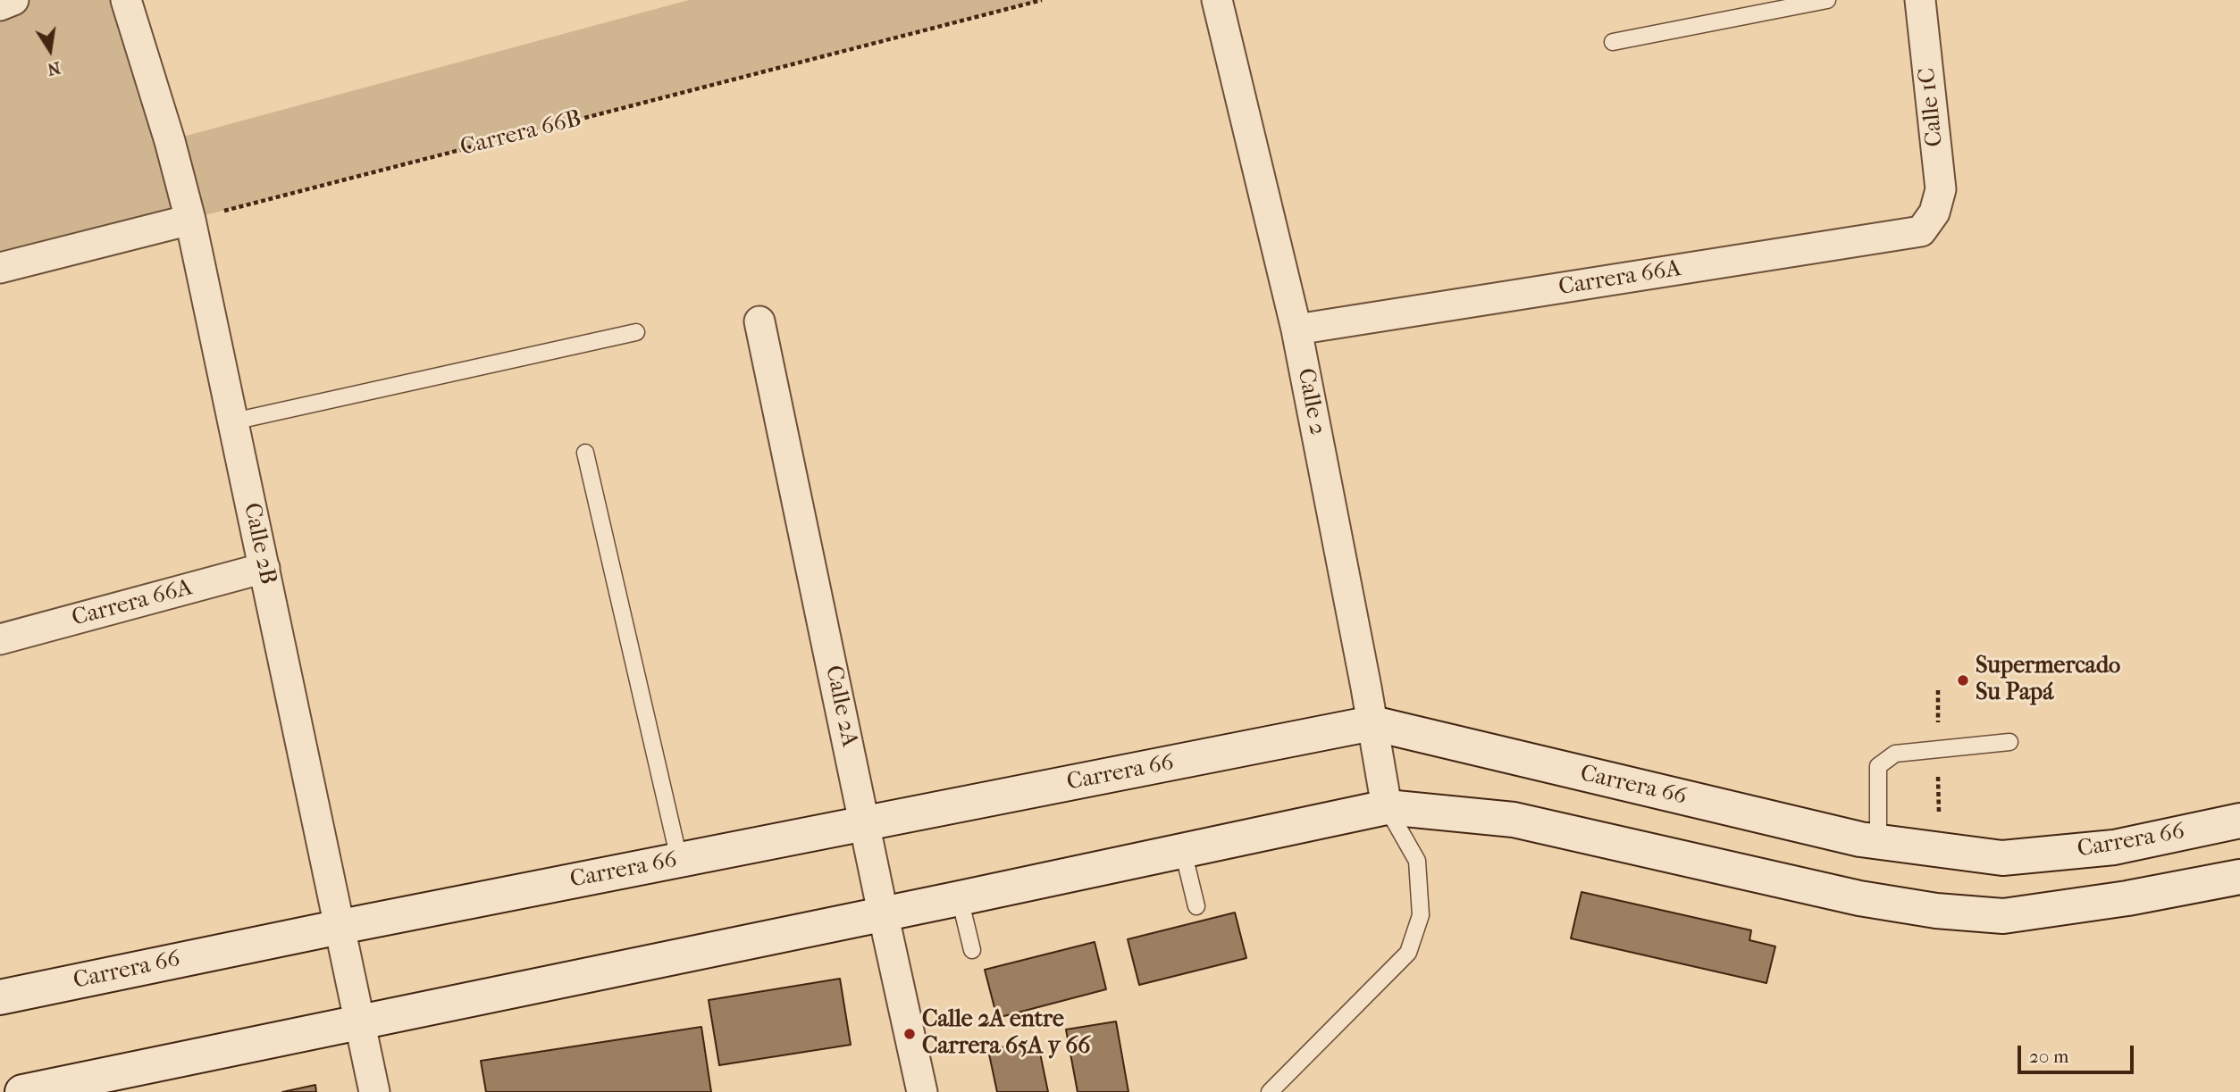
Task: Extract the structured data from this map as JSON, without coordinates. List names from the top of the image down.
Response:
{
  "streets": {
    "main road": ["Carrera 66"],
    "street": [
      "Calle 1C",
      "Carrera 66A",
      "Calle 2",
      "Calle 2B",
      "Calle 2A"
    ],
    "path": ["Carrera 66B"]
  },
  "crossings": [
    ["Calle 1C", "Carrera 66A"],
    ["Carrera 66B", "Calle 2B"],
    ["Carrera 66A", "Calle 2"],
    ["Carrera 66A", "Calle 2B"],
    ["Calle 2", "Carrera 66"],
    ["Calle 2B", "Carrera 66"],
    ["Calle 2A", "Carrera 66"]
  ],
  "places": ["Supermercado Su Papá", "Calle 2A entre Carrera 65A y 66"],
  "scale_bar": "20 m",
  "north": "bottom"
}
